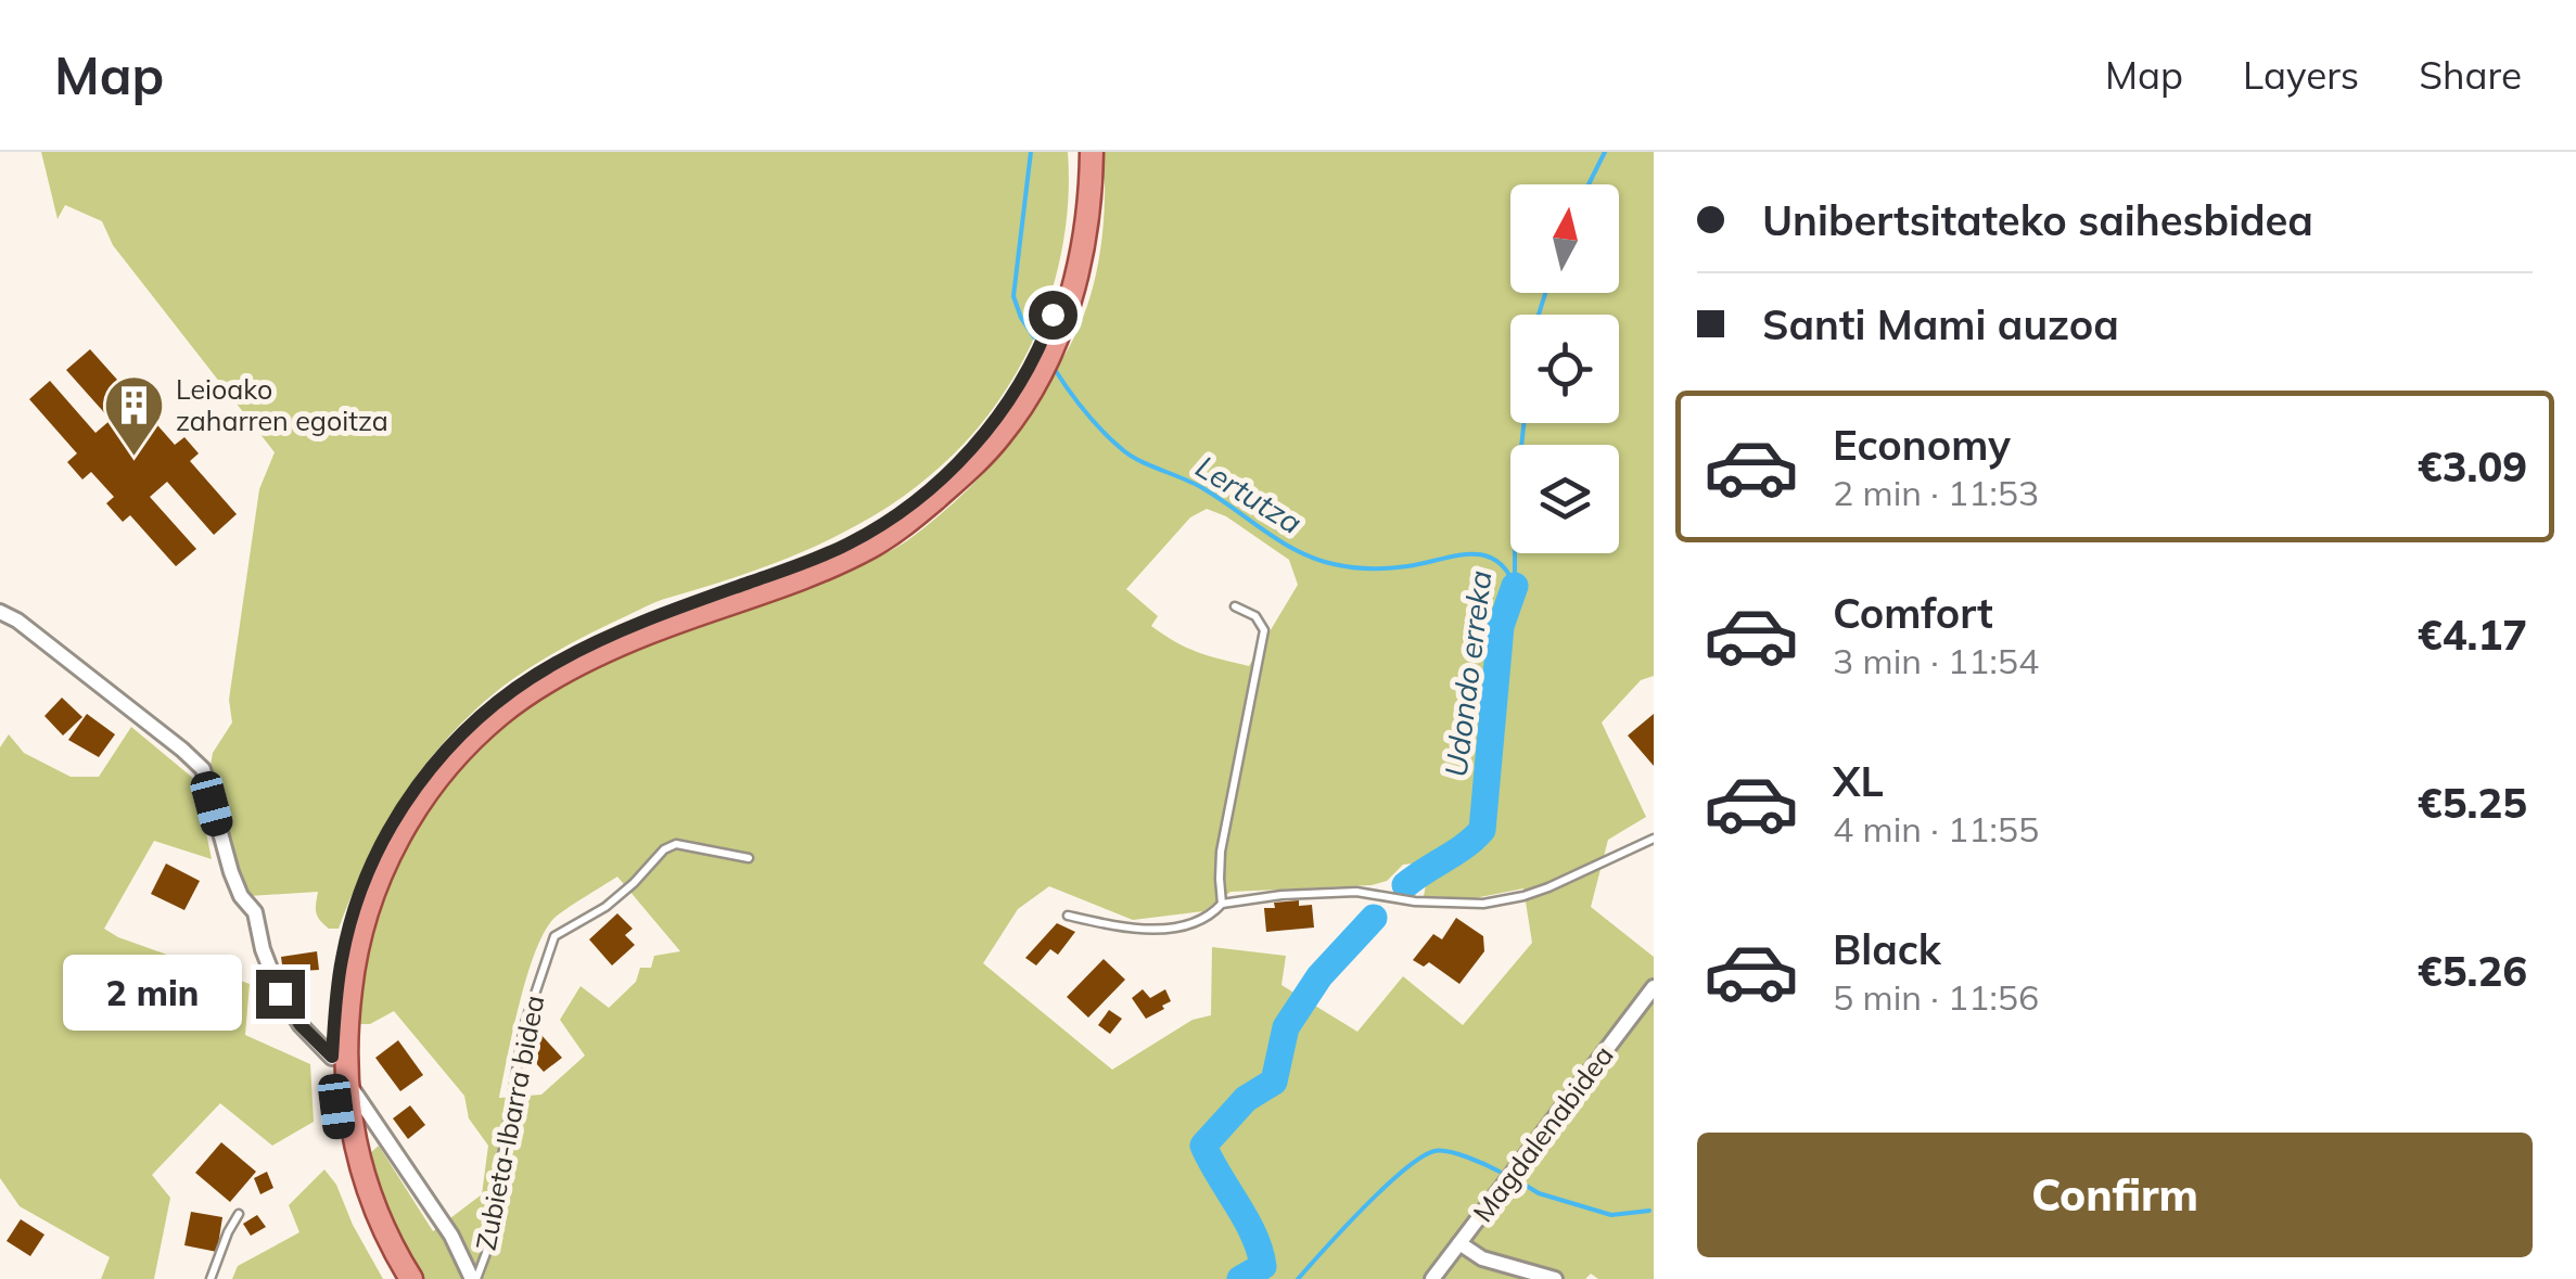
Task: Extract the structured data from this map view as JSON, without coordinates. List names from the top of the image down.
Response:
{
  "streets": {
    "street": ["Magdalenabidea"],
    "lane": ["Zubieta-Ibarra bidea"]
  },
  "water": ["Lertutza", "Udondo erreka"],
  "places": {
    "building": ["Leioako zaharren egoitza"]
  },
  "north": "top",
  "page": {
    "header": "Map",
    "nav": ["Map", "Layers", "Share"],
    "banner": ["Unibertsitateko saihesbidea", "Santi Mami auzoa"],
    "list": [
      {
        "name": "Economy",
        "note": "2 min · 11:53",
        "value": "€3.09"
      },
      {
        "name": "Comfort",
        "note": "3 min · 11:54",
        "value": "€4.17"
      },
      {
        "name": "XL",
        "note": "4 min · 11:55",
        "value": "€5.25"
      },
      {
        "name": "Black",
        "note": "5 min · 11:56",
        "value": "€5.26"
      }
    ],
    "bubble": "2 min",
    "buttons": "Confirm"
  }
}
